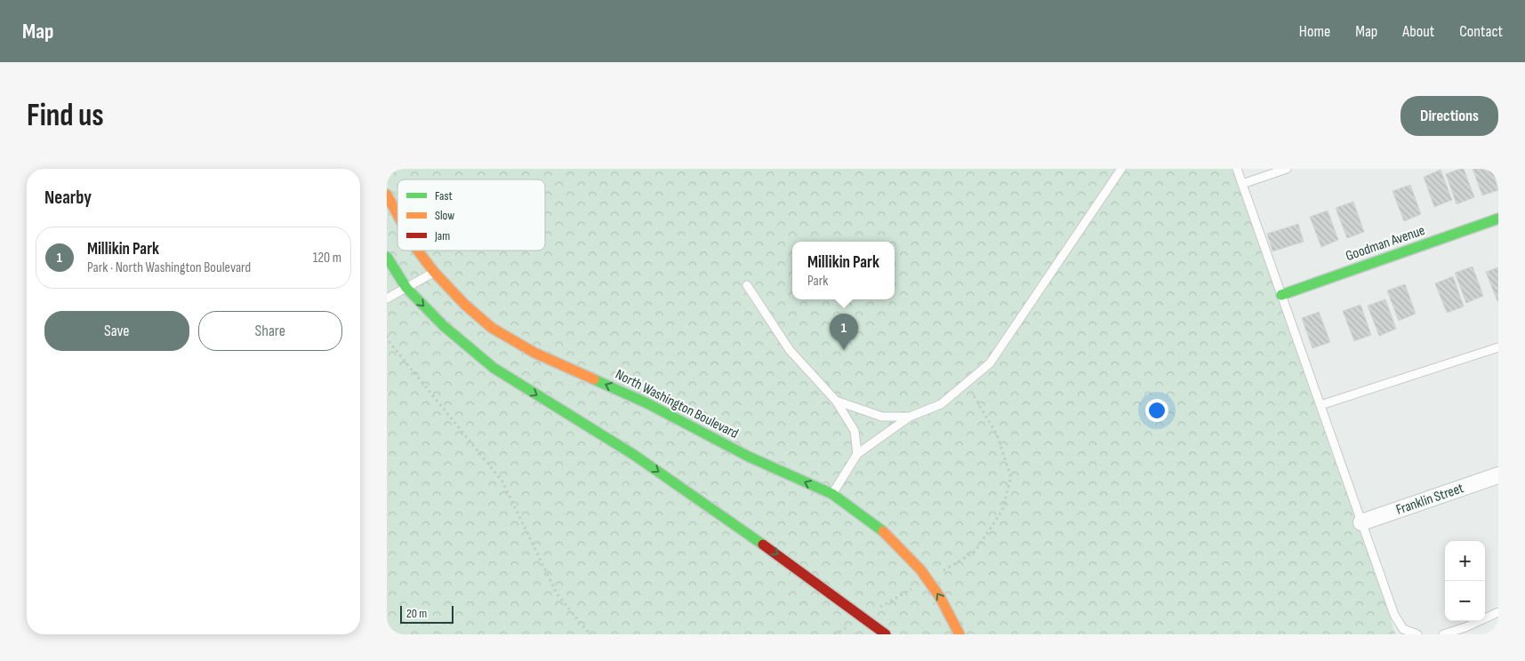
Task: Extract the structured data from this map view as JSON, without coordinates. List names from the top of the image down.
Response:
{
  "streets": {
    "street": ["Goodman Avenue", "North Washington Boulevard", "Franklin Street"]
  },
  "legend": ["Fast", "Slow", "Jam"],
  "scale_bar": "20 m",
  "page": {
    "header": "Map",
    "nav": [
      "Home",
      "Map",
      "About",
      "Contact"
    ],
    "buttons": [
      "Directions",
      ["Save", "Share"]
    ],
    "title": "Find us",
    "heading": "Nearby",
    "list": [
      {
        "mark": "1",
        "name": "Millikin Park",
        "note": "Park · North Washington Boulevard",
        "value": "120 m"
      }
    ],
    "popup": ["Millikin Park", "Park"],
    "pins": "1",
    "map_buttons": ["+", "−"],
    "scale": "20 m"
  }
}
